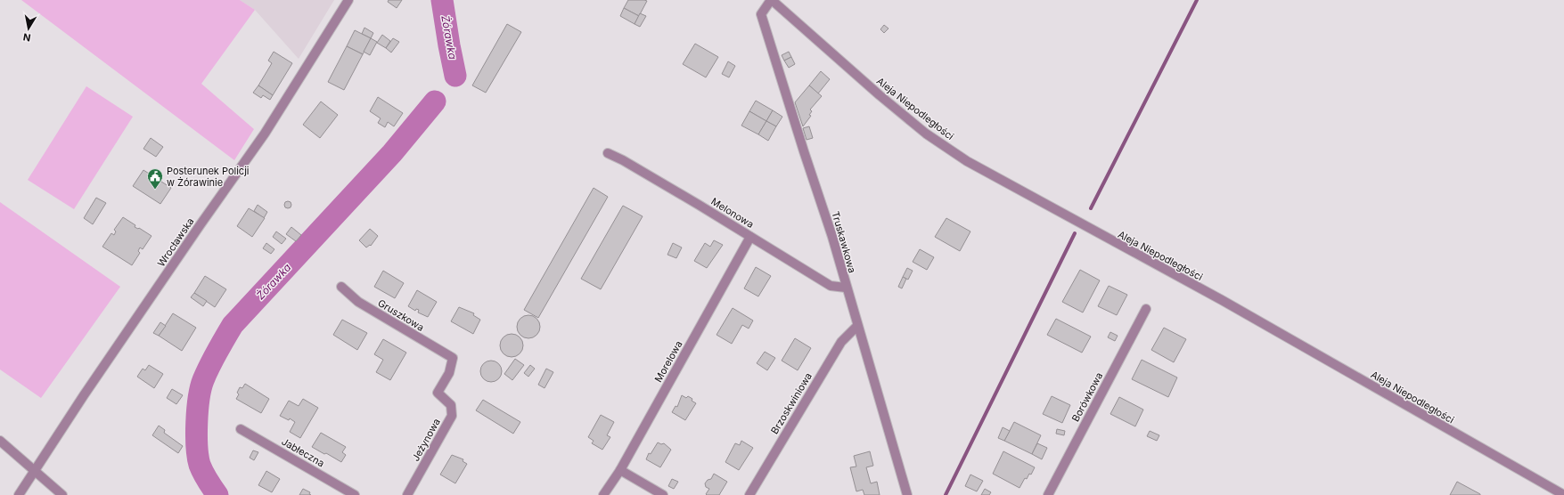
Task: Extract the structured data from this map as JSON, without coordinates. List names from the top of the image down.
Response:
{
  "streets": {
    "street": [
      "Aleja Niepodległości",
      "Melonowa",
      "Wrocławska",
      "Truskawkowa",
      "Gruszkowa",
      "Morelowa",
      "Borówkowa",
      "Brzoskwiniowa",
      "Jeżynowa",
      "Jabłeczna"
    ]
  },
  "crossings": [
    ["Aleja Niepodległości", "Truskawkowa"],
    ["Melonowa", "Truskawkowa"],
    ["Melonowa", "Morelowa"],
    ["Truskawkowa", "Brzoskwiniowa"],
    ["Gruszkowa", "Jeżynowa"]
  ],
  "water": ["Żórawka"],
  "places": {
    "public building": ["Posterunek Policji w Żórawinie"]
  },
  "north": "bottom"
}
